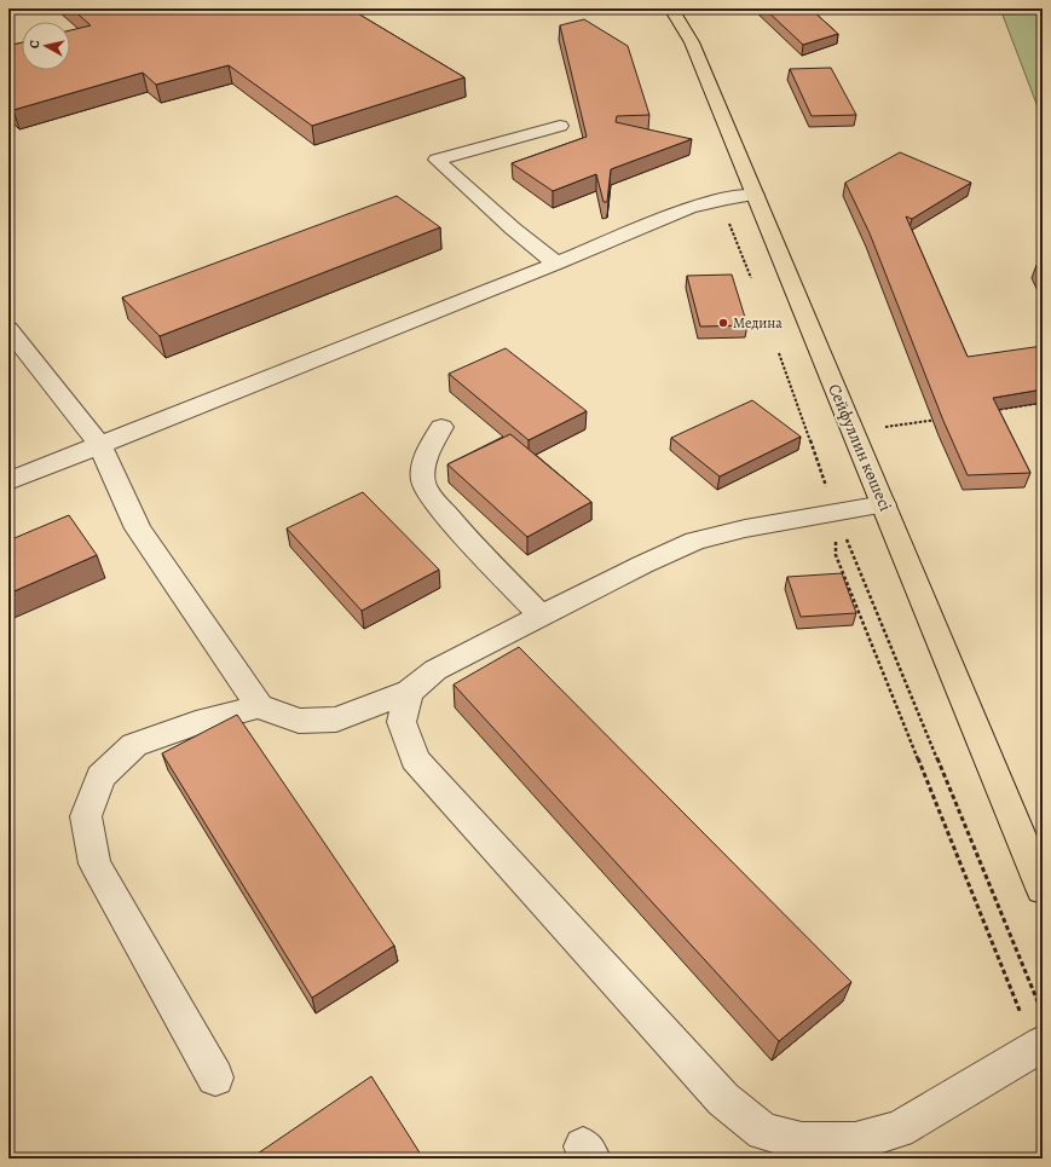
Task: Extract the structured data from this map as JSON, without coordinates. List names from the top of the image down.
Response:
{
  "streets": {
    "main road": ["Сейфуллин көшесі"]
  },
  "places": ["Медина"],
  "north": "left"
}
